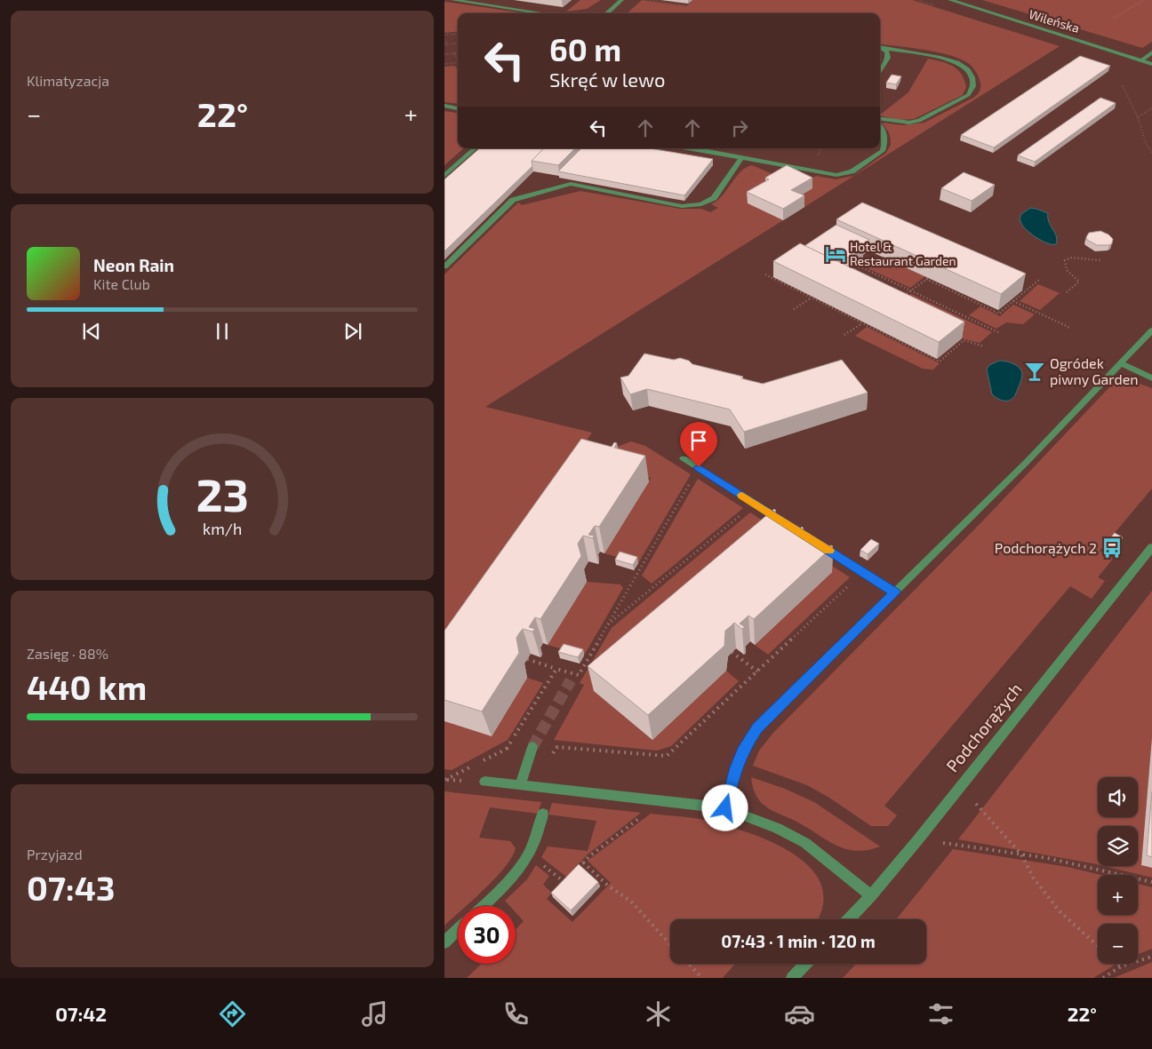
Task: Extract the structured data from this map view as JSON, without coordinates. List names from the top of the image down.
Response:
{
  "streets": {
    "street": ["Wileńska", "Podchorążych"]
  },
  "places": {
    "hotel": ["Hotel & Restaurant Garden"],
    "bar": ["Ogródek piwny Garden"],
    "bus stop": ["Podchorążych 2"]
  },
  "page": {
    "tile": [
      "Klimatyzacja",
      ["Zasięg · 88%", "440 km"],
      ["Przyjazd", "07:43"]
    ],
    "turn": ["60 m", "Skręć w lewo"],
    "heat": ["−", "22°", "+"],
    "song": ["Neon Rain", "Kite Club"],
    "map_buttons": ["+", "−"],
    "limit": "30",
    "trip": "07:43 · 1 min · 120 m",
    "tabs": ["07:42", "22°"],
    "gauge": ["23", "km/h"]
  }
}
